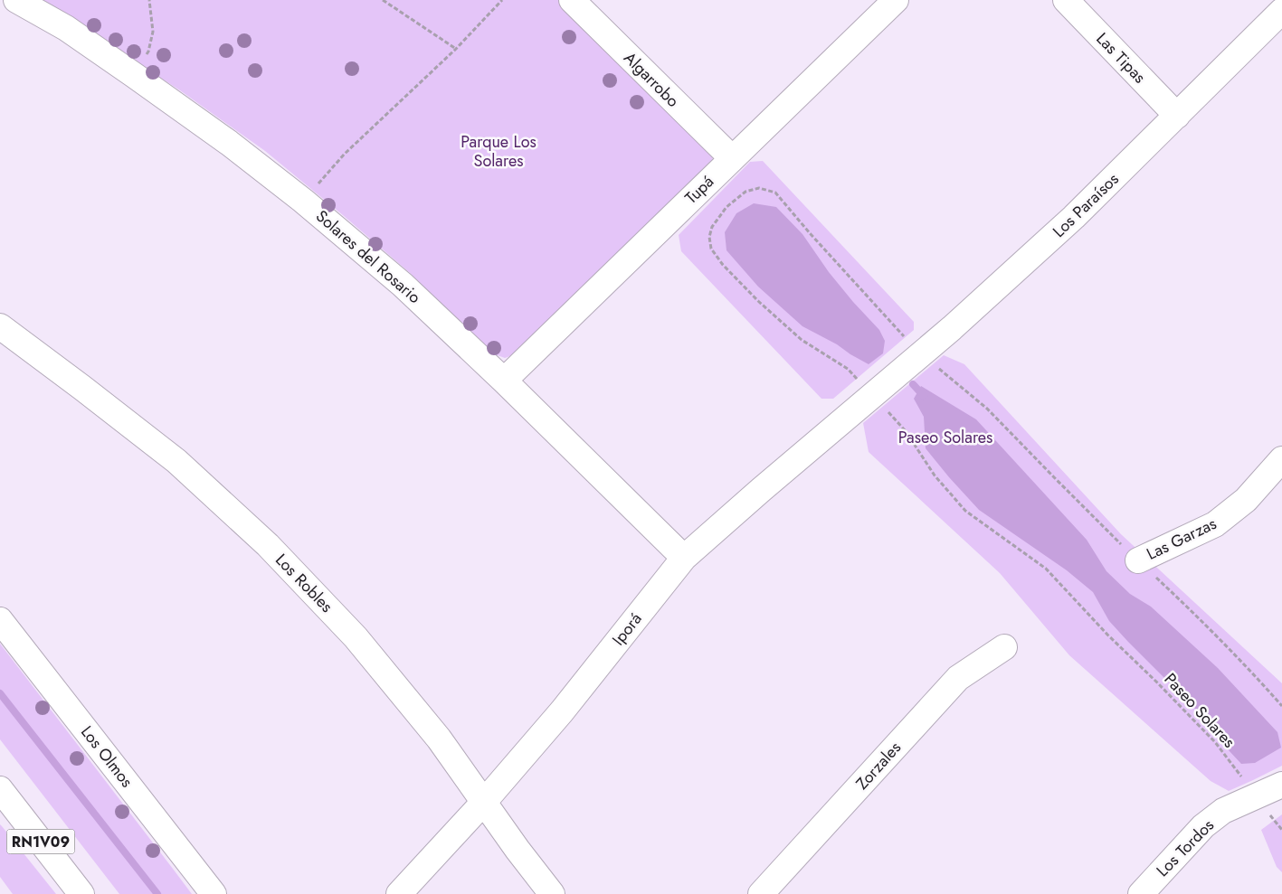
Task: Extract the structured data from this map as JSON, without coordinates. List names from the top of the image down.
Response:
{
  "streets": {
    "street": [
      "Las Tipas",
      "Algarrobo",
      "Tupá",
      "Los Paraísos",
      "Solares del Rosario",
      "Las Garzas",
      "Los Robles",
      "Iporá",
      "Los Olmos",
      "Zorzales",
      "RN1V09",
      "Los Tordos"
    ],
    "path": ["Paseo Solares"]
  },
  "crossings": [
    ["Las Tipas", "Los Paraísos"],
    ["Algarrobo", "Tupá"],
    ["Tupá", "Solares del Rosario"],
    ["Los Paraísos", "Iporá"],
    ["Los Paraísos", "Paseo Solares"],
    ["Solares del Rosario", "Iporá"],
    ["Las Garzas", "Paseo Solares"],
    ["Los Robles", "Iporá"],
    ["Iporá", "Paseo Solares"],
    ["Paseo Solares", "Los Tordos"]
  ],
  "parks": ["Parque Los Solares", "Paseo Solares"]
}
